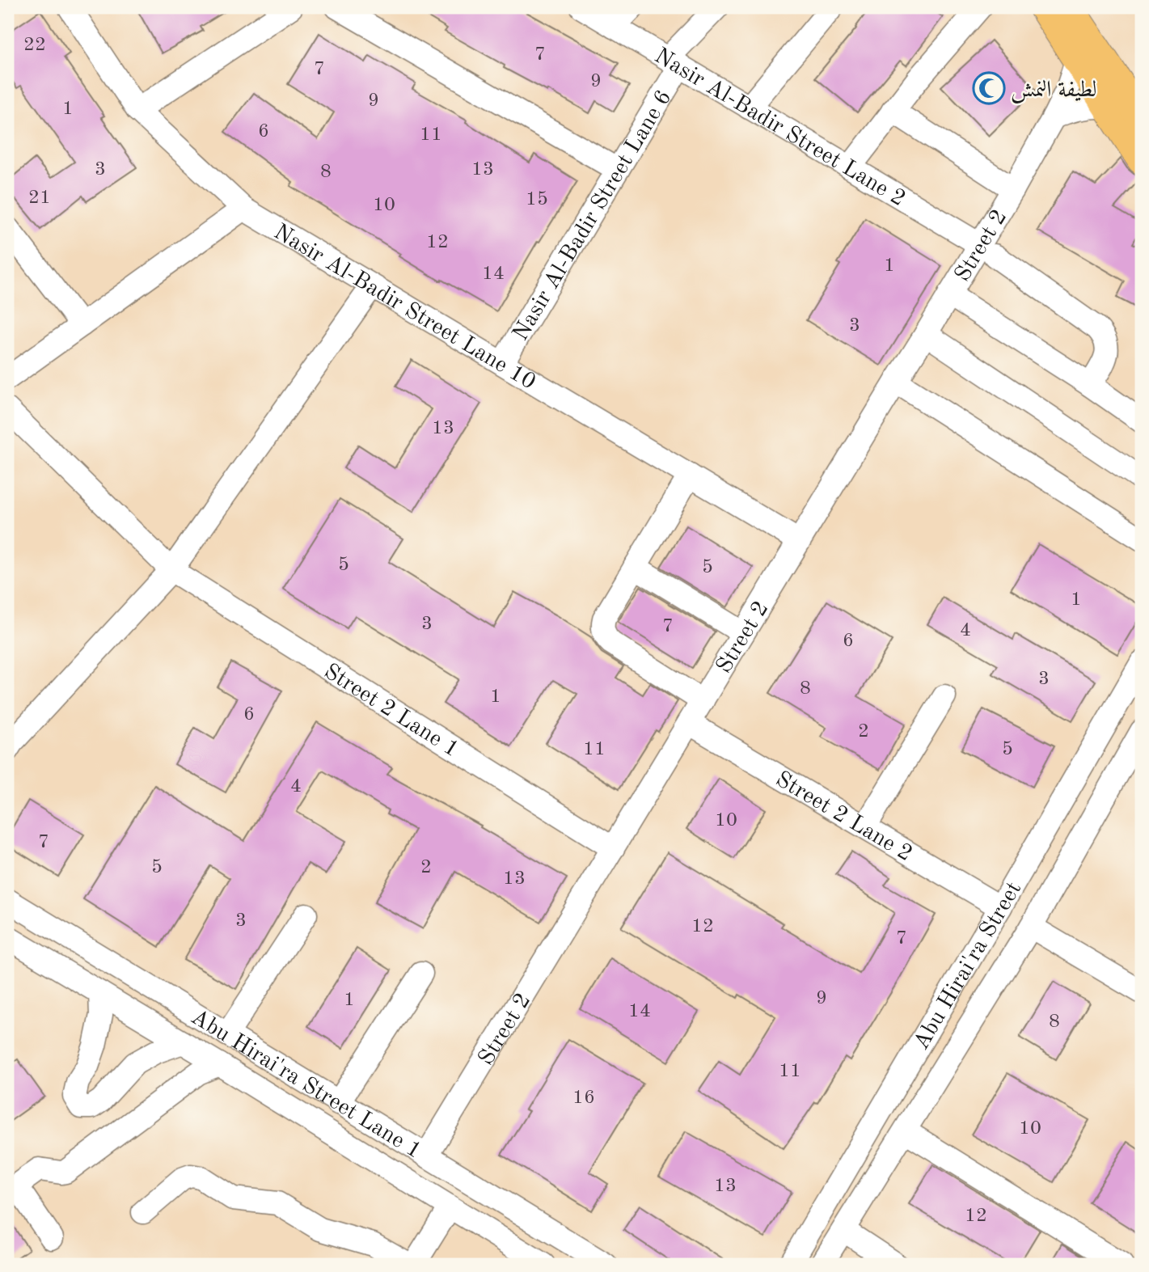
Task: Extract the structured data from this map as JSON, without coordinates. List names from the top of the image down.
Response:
{
  "streets": {
    "street": [
      "Nasir Al-Badir Street Lane 2",
      "Nasir Al-Badir Street Lane 6",
      "Street 2",
      "Nasir Al-Badir Street Lane 10",
      "Street 2 Lane 1",
      "Street 2 Lane 2",
      "Abu Hirai'ra Street",
      "Abu Hirai'ra Street Lane 1"
    ]
  },
  "crossings": [
    ["Nasir Al-Badir Street Lane 2", "Nasir Al-Badir Street Lane 6"],
    ["Nasir Al-Badir Street Lane 2", "Street 2"],
    ["Nasir Al-Badir Street Lane 6", "Nasir Al-Badir Street Lane 10"],
    ["Street 2", "Nasir Al-Badir Street Lane 10"],
    ["Street 2", "Street 2 Lane 1"],
    ["Street 2", "Street 2 Lane 2"],
    ["Street 2", "Abu Hirai'ra Street Lane 1"],
    ["Street 2 Lane 2", "Abu Hirai'ra Street"]
  ],
  "places": {
    "mosque": ["لطيفة النمش"]
  },
  "house_numbers": [
    "22",
    "7",
    "7",
    "9",
    "9",
    "1",
    "6",
    "11",
    "3",
    "13",
    "8",
    "21",
    "15",
    "10",
    "12",
    "1",
    "14",
    "3",
    "13",
    "5",
    "5",
    "1",
    "3",
    "7",
    "4",
    "6",
    "3",
    "8",
    "1",
    "6",
    "2",
    "11",
    "5",
    "4",
    "10",
    "7",
    "5",
    "2",
    "13",
    "3",
    "12",
    "7",
    "9",
    "1",
    "14",
    "8",
    "11",
    "16",
    "10",
    "13",
    "12"
  ]
}
